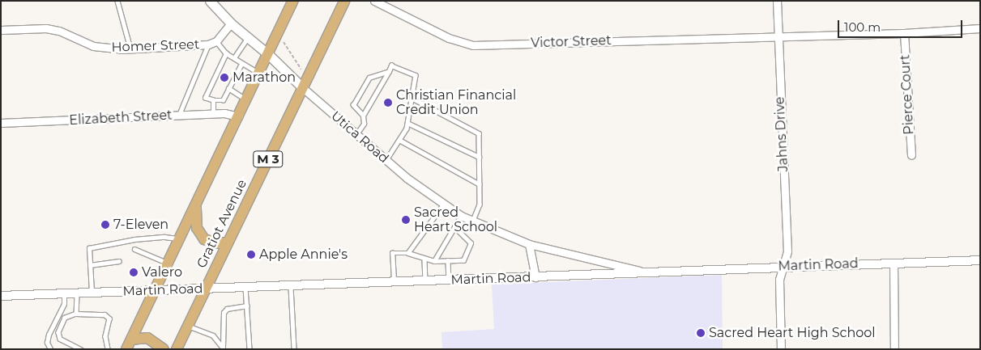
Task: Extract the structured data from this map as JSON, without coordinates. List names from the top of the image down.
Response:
{
  "streets": {
    "main road": ["Utica Road", "M 3", "Gratiot Avenue"],
    "street": [
      "Victor Street",
      "Homer Street",
      "Pierce Court",
      "Elizabeth Street",
      "Jahns Drive",
      "Martin Road"
    ]
  },
  "crossings": [
    ["Victor Street", "Pierce Court"],
    ["Victor Street", "Jahns Drive"],
    ["Homer Street", "Utica Road"],
    ["Jahns Drive", "Martin Road"],
    ["Utica Road", "Gratiot Avenue"],
    ["Utica Road", "Martin Road"],
    ["Gratiot Avenue", "Martin Road"]
  ],
  "places": [
    "Marathon",
    "Christian Financial Credit Union",
    "Sacred Heart School",
    "7-Eleven",
    "Apple Annie's",
    "Valero",
    "Sacred Heart High School"
  ],
  "scale_bar": "100 m"
}
